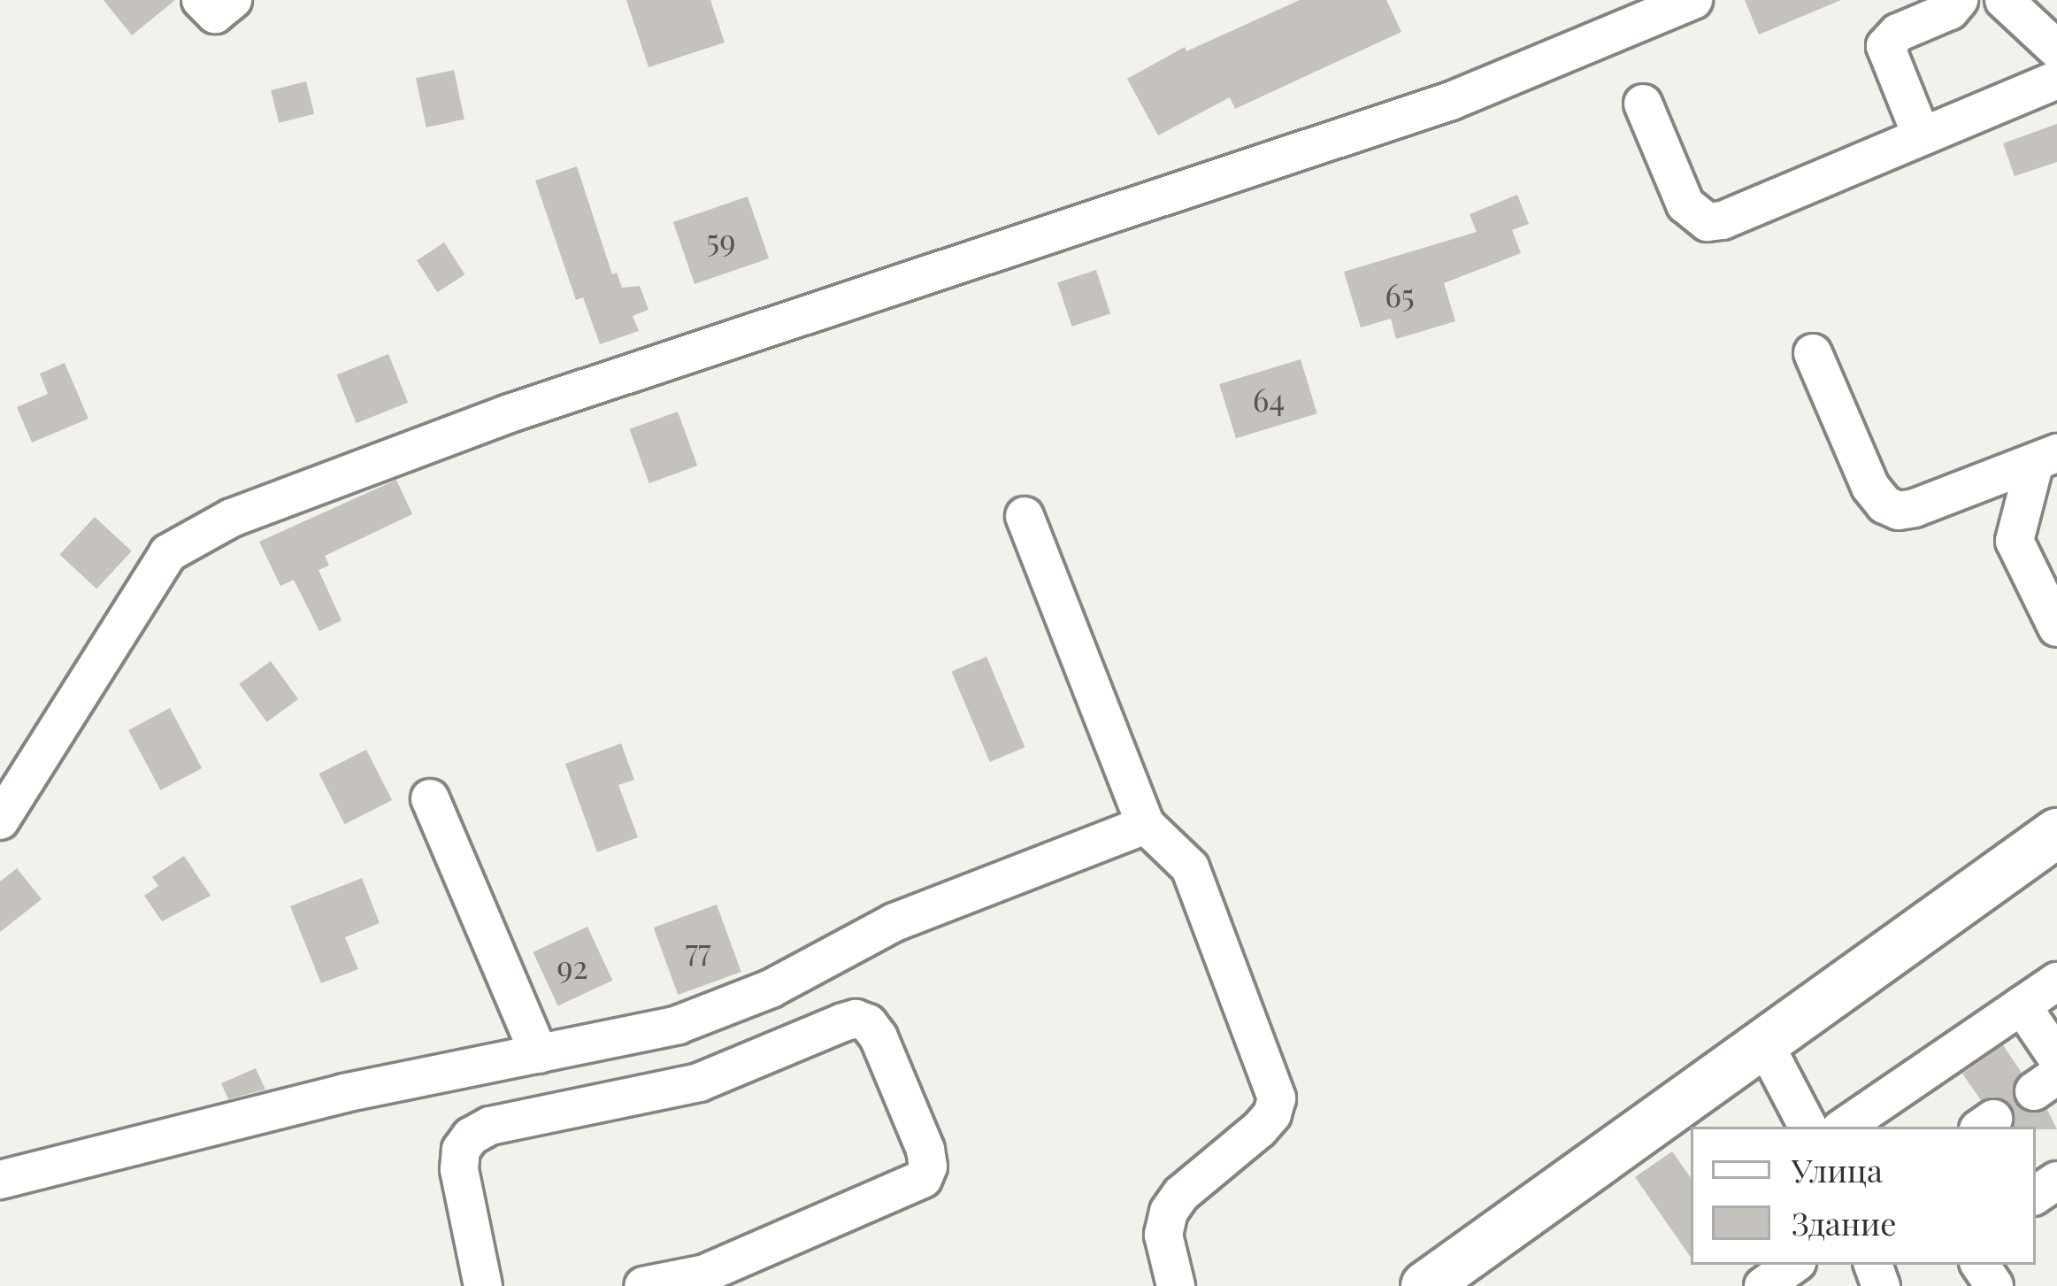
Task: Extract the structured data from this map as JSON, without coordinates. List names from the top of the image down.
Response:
{
  "house_numbers": [
    "59",
    "65",
    "64",
    "77",
    "92"
  ],
  "legend": ["Улица", "Здание"]
}
